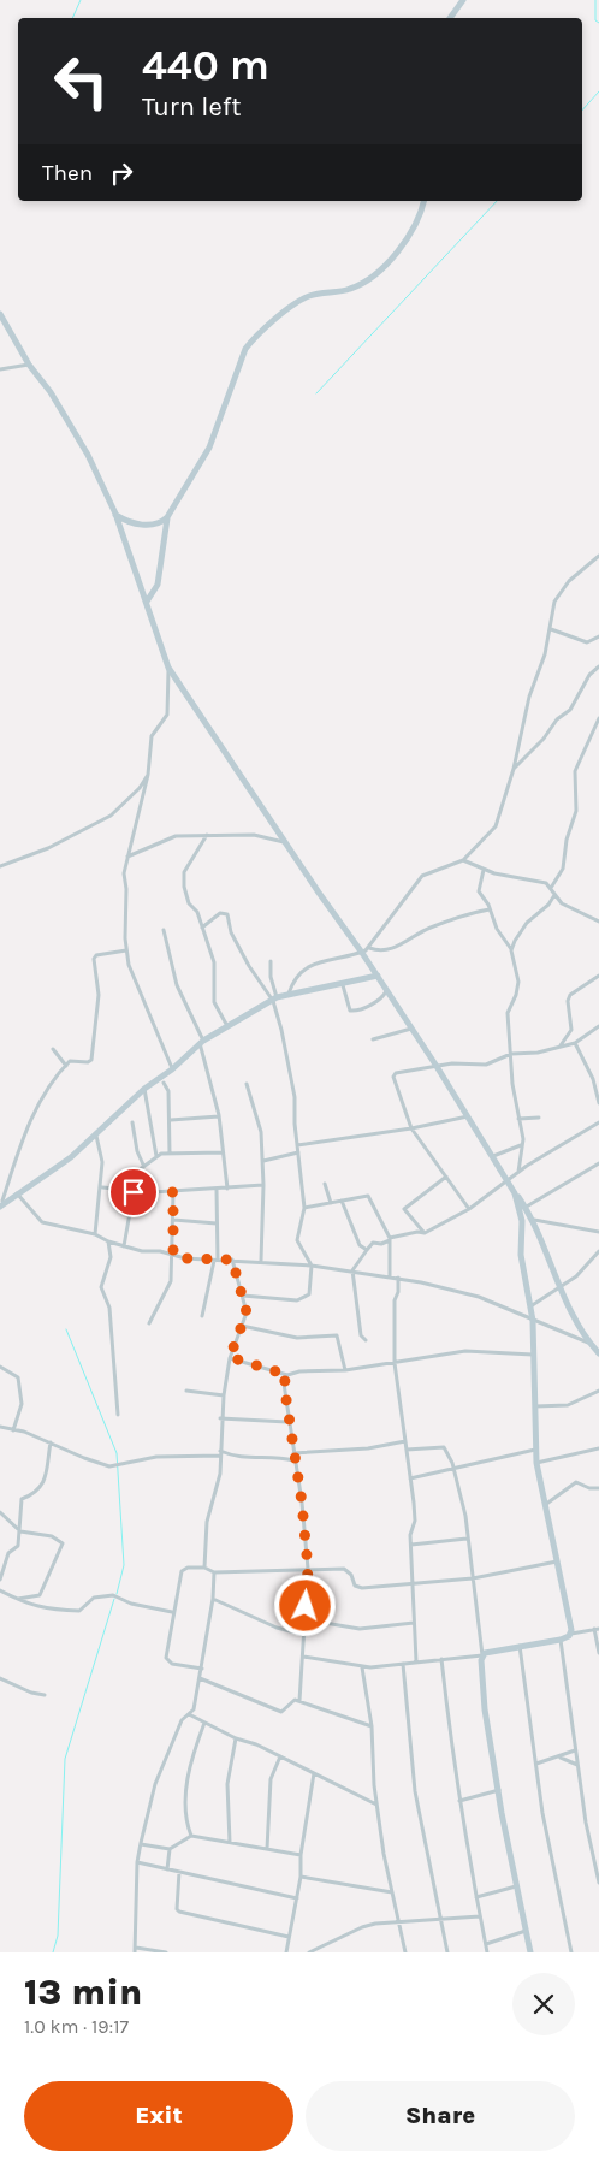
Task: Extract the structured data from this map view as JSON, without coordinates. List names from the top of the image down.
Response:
{
  "page": {
    "turn": ["440 m", "Turn left"],
    "then": "Then",
    "heading": ["13 min", "1.0 km · 19:17"],
    "buttons": ["Exit", "Share"]
  }
}
